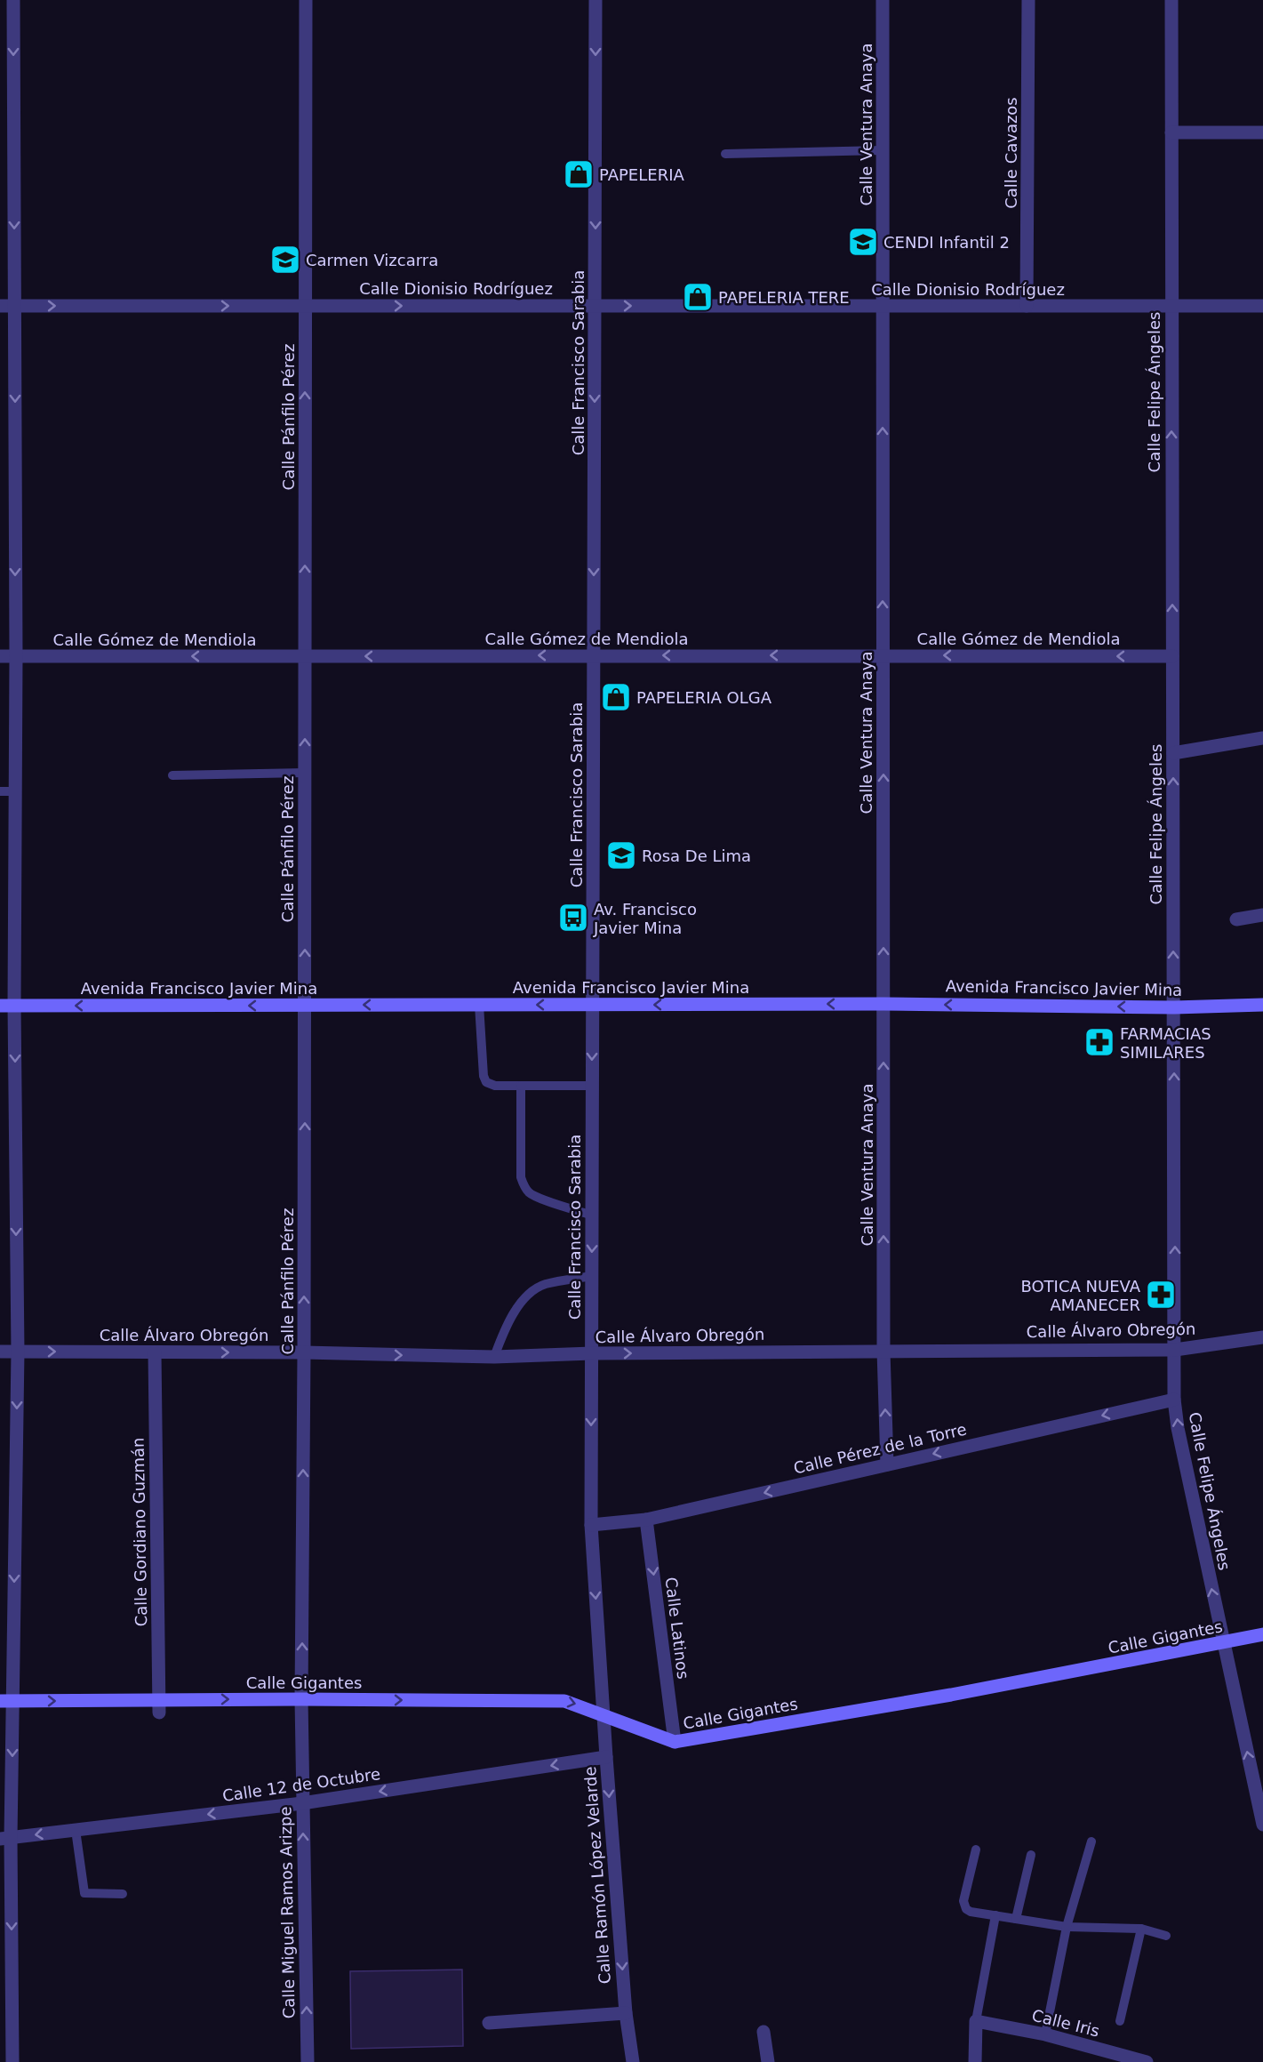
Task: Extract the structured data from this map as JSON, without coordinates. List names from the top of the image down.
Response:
{
  "streets": {
    "main road": ["Avenida Francisco Javier Mina", "Calle Gigantes"],
    "street": [
      "Calle Ventura Anaya",
      "Calle Cavazos",
      "Calle Dionisio Rodríguez",
      "Calle Francisco Sarabia",
      "Calle Felipe Ángeles",
      "Calle Pánfilo Pérez",
      "Calle Gómez de Mendiola",
      "Calle Álvaro Obregón",
      "Calle Pérez de la Torre",
      "Calle Gordiano Guzmán",
      "Calle Latinos",
      "Calle 12 de Octubre",
      "Calle Ramón López Velarde",
      "Calle Miguel Ramos Arizpe",
      "Calle Iris"
    ]
  },
  "crossings": [
    ["Calle Ventura Anaya", "Calle Dionisio Rodríguez"],
    ["Calle Ventura Anaya", "Calle Gómez de Mendiola"],
    ["Calle Ventura Anaya", "Avenida Francisco Javier Mina"],
    ["Calle Ventura Anaya", "Calle Álvaro Obregón"],
    ["Calle Ventura Anaya", "Calle Pérez de la Torre"],
    ["Calle Cavazos", "Calle Dionisio Rodríguez"],
    ["Calle Dionisio Rodríguez", "Calle Francisco Sarabia"],
    ["Calle Dionisio Rodríguez", "Calle Felipe Ángeles"],
    ["Calle Dionisio Rodríguez", "Calle Pánfilo Pérez"],
    ["Calle Francisco Sarabia", "Calle Gómez de Mendiola"],
    ["Calle Francisco Sarabia", "Avenida Francisco Javier Mina"],
    ["Calle Francisco Sarabia", "Calle Álvaro Obregón"],
    ["Calle Francisco Sarabia", "Calle Pérez de la Torre"],
    ["Calle Francisco Sarabia", "Calle Ramón López Velarde"],
    ["Calle Felipe Ángeles", "Calle Gómez de Mendiola"],
    ["Calle Felipe Ángeles", "Avenida Francisco Javier Mina"],
    ["Calle Felipe Ángeles", "Calle Álvaro Obregón"],
    ["Calle Felipe Ángeles", "Calle Pérez de la Torre"],
    ["Calle Felipe Ángeles", "Calle Gigantes"],
    ["Calle Pánfilo Pérez", "Calle Gómez de Mendiola"],
    ["Calle Pánfilo Pérez", "Avenida Francisco Javier Mina"],
    ["Calle Pánfilo Pérez", "Calle Álvaro Obregón"],
    ["Calle Pánfilo Pérez", "Calle Gigantes"],
    ["Calle Pánfilo Pérez", "Calle Miguel Ramos Arizpe"],
    ["Calle Álvaro Obregón", "Calle Gordiano Guzmán"],
    ["Calle Pérez de la Torre", "Calle Latinos"],
    ["Calle Gordiano Guzmán", "Calle Gigantes"],
    ["Calle Latinos", "Calle Gigantes"],
    ["Calle Gigantes", "Calle Ramón López Velarde"],
    ["Calle Gigantes", "Calle Miguel Ramos Arizpe"],
    ["Calle 12 de Octubre", "Calle Ramón López Velarde"],
    ["Calle 12 de Octubre", "Calle Miguel Ramos Arizpe"]
  ],
  "one_way": [
    "Calle Ventura Anaya",
    "Calle Dionisio Rodríguez",
    "Calle Francisco Sarabia",
    "Calle Felipe Ángeles",
    "Calle Pánfilo Pérez",
    "Calle Gómez de Mendiola",
    "Avenida Francisco Javier Mina",
    "Calle Álvaro Obregón",
    "Calle Pérez de la Torre",
    "Calle Latinos",
    "Calle Gigantes",
    "Calle 12 de Octubre",
    "Calle Ramón López Velarde",
    "Calle Miguel Ramos Arizpe"
  ],
  "places": {
    "shop": ["PAPELERIA", "PAPELERIA TERE", "PAPELERIA OLGA"],
    "school or university": ["CENDI Infantil 2", "Carmen Vizcarra", "Rosa De Lima"],
    "bus stop": ["Av. Francisco Javier Mina"],
    "pharmacy": ["FARMACIAS SIMILARES", "BOTICA NUEVA AMANECER"]
  }
}
